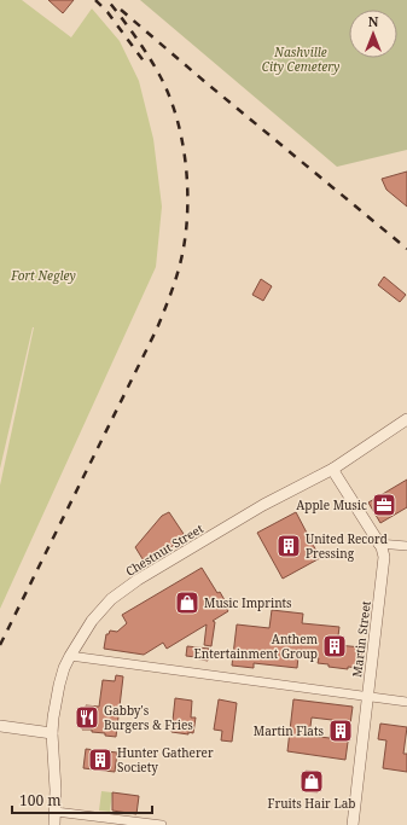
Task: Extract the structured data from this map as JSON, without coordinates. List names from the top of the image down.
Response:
{
  "streets": {
    "street": ["Chestnut Street", "Martin Street"]
  },
  "crossings": [
    ["Chestnut Street", "Martin Street"]
  ],
  "parks": ["Nashville City Cemetery", "Fort Negley"],
  "places": {
    "office": ["Apple Music"],
    "building": [
      "United Record Pressing",
      "Anthem Entertainment Group",
      "Martin Flats",
      "Hunter Gatherer Society"
    ],
    "shop": ["Music Imprints", "Fruits Hair Lab"],
    "restaurant": ["Gabby's Burgers & Fries"]
  },
  "scale_bar": "100 m",
  "north": "top"
}
